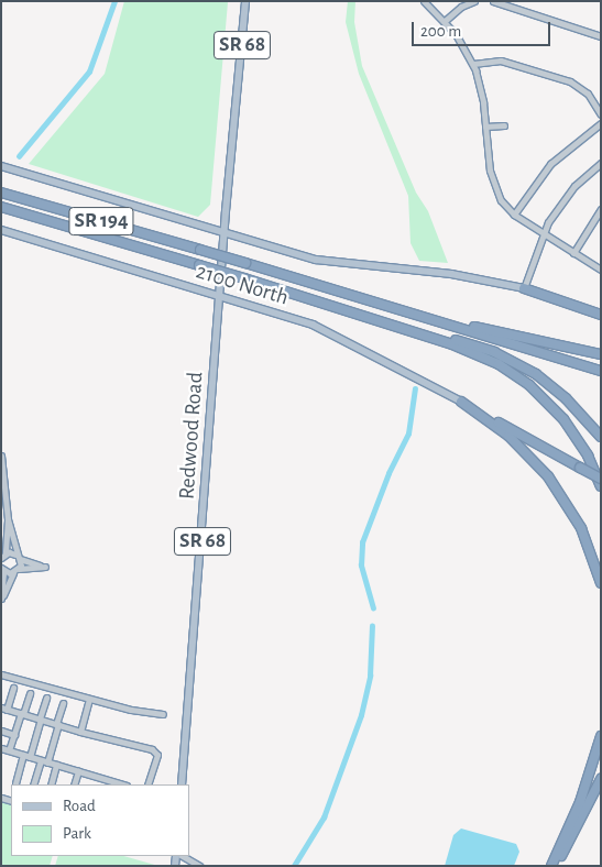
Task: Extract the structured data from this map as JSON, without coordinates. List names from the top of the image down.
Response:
{
  "streets": {
    "highway": ["SR 194"],
    "main road": ["SR 68", "2100 North", "Redwood Road"]
  },
  "crossings": [
    ["2100 North", "Redwood Road"]
  ],
  "legend": ["Road", "Park"],
  "scale_bar": "200 m"
}
